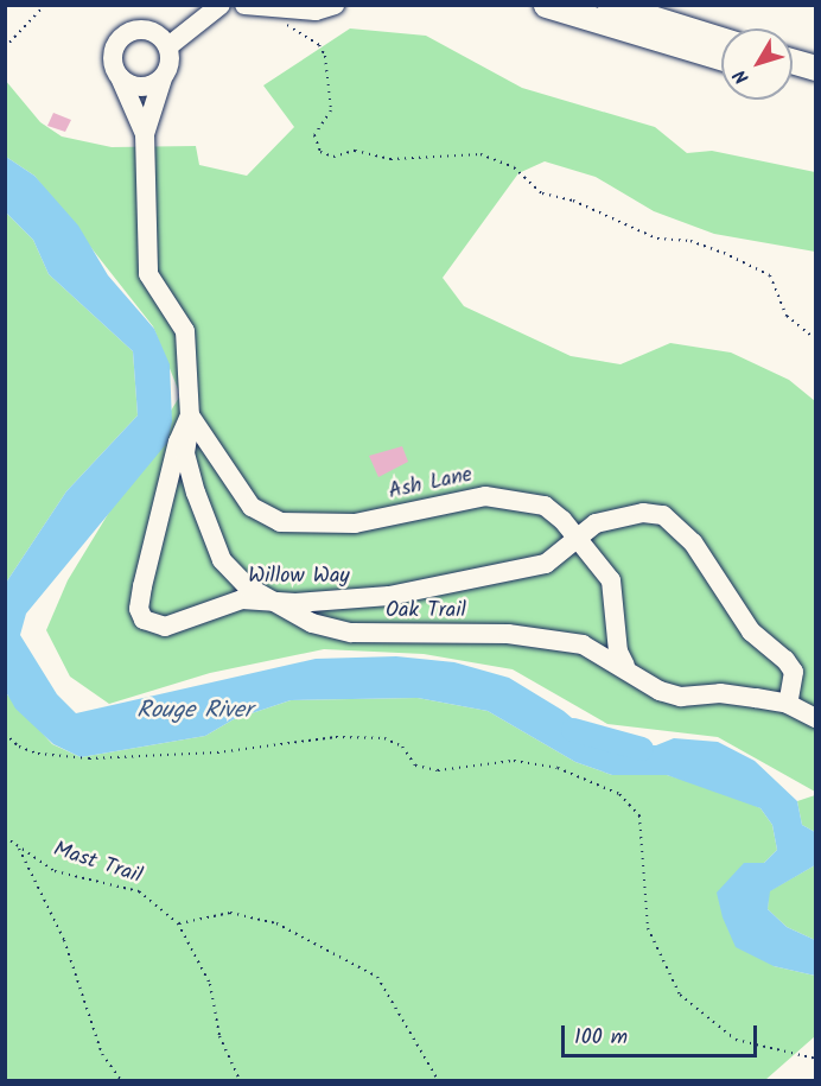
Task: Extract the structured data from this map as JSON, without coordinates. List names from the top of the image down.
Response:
{
  "streets": {
    "lane": ["Ash Lane", "Willow Way", "Oak Trail"],
    "path": ["Mast Trail"]
  },
  "crossings": [
    ["Ash Lane", "Willow Way"],
    ["Ash Lane", "Oak Trail"],
    ["Willow Way", "Oak Trail"]
  ],
  "water": ["Rouge River"],
  "scale_bar": "100 m",
  "north": "bottom left"
}
